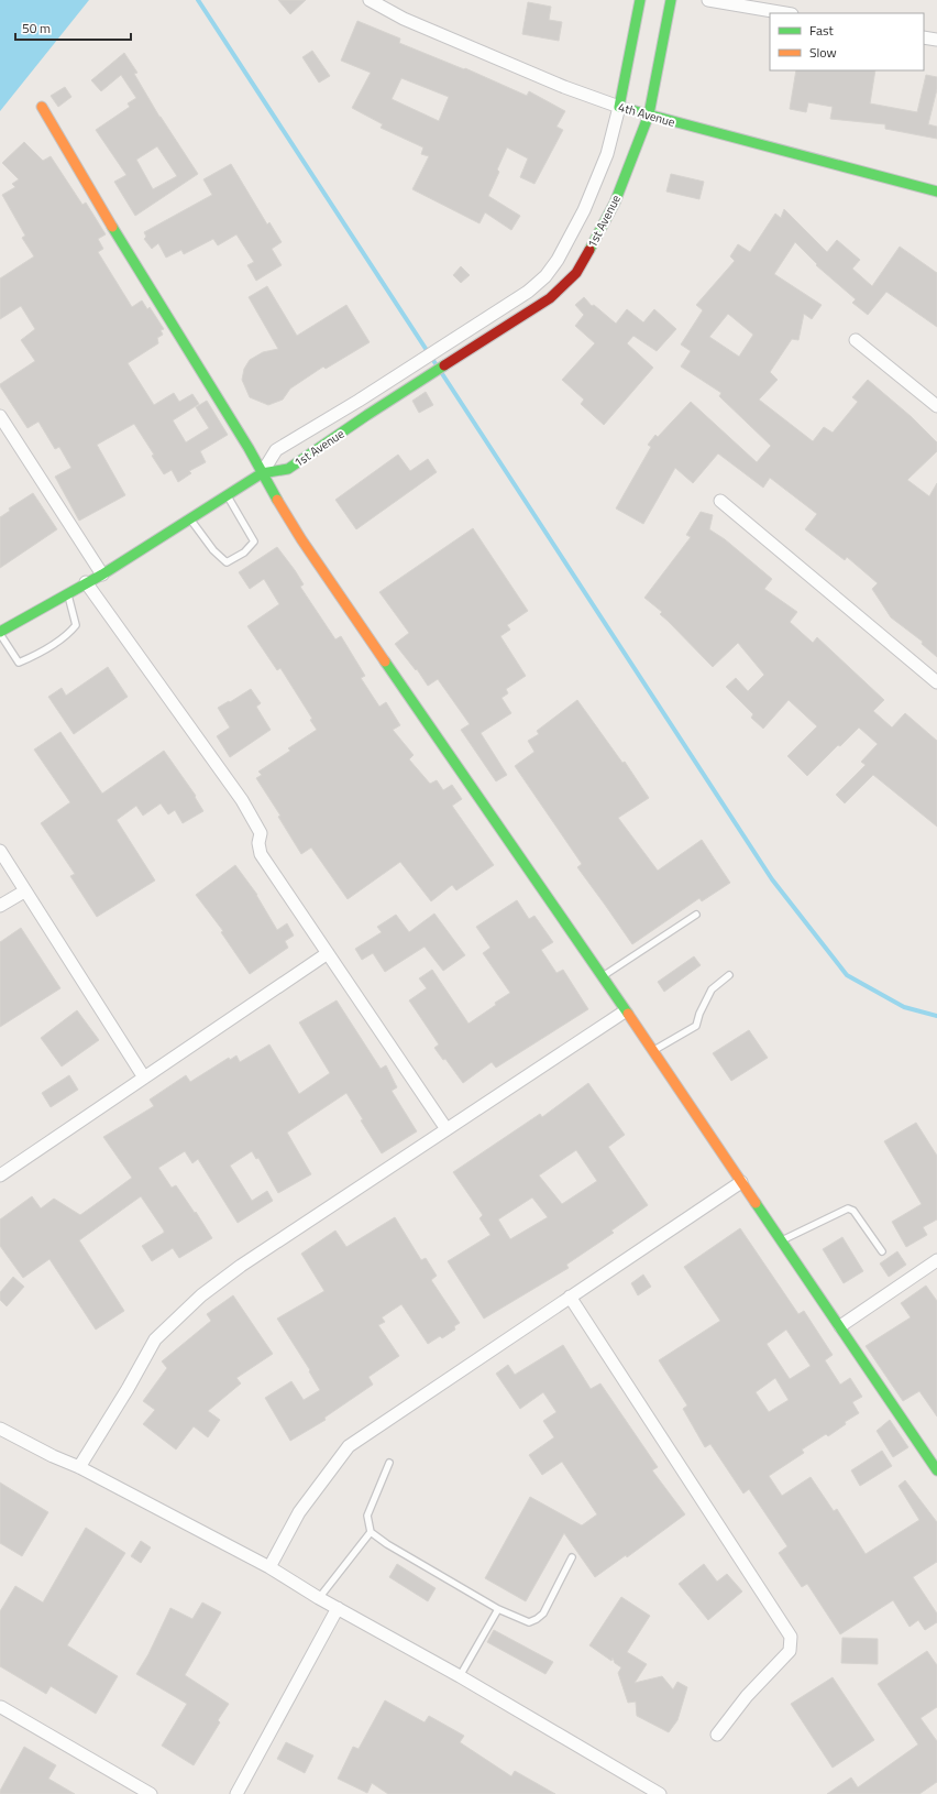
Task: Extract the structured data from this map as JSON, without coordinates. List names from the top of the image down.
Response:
{
  "streets": {
    "street": ["4th Avenue", "1st Avenue"]
  },
  "crossings": [
    ["4th Avenue", "1st Avenue"]
  ],
  "legend": ["Fast", "Slow"],
  "scale_bar": "50 m"
}
